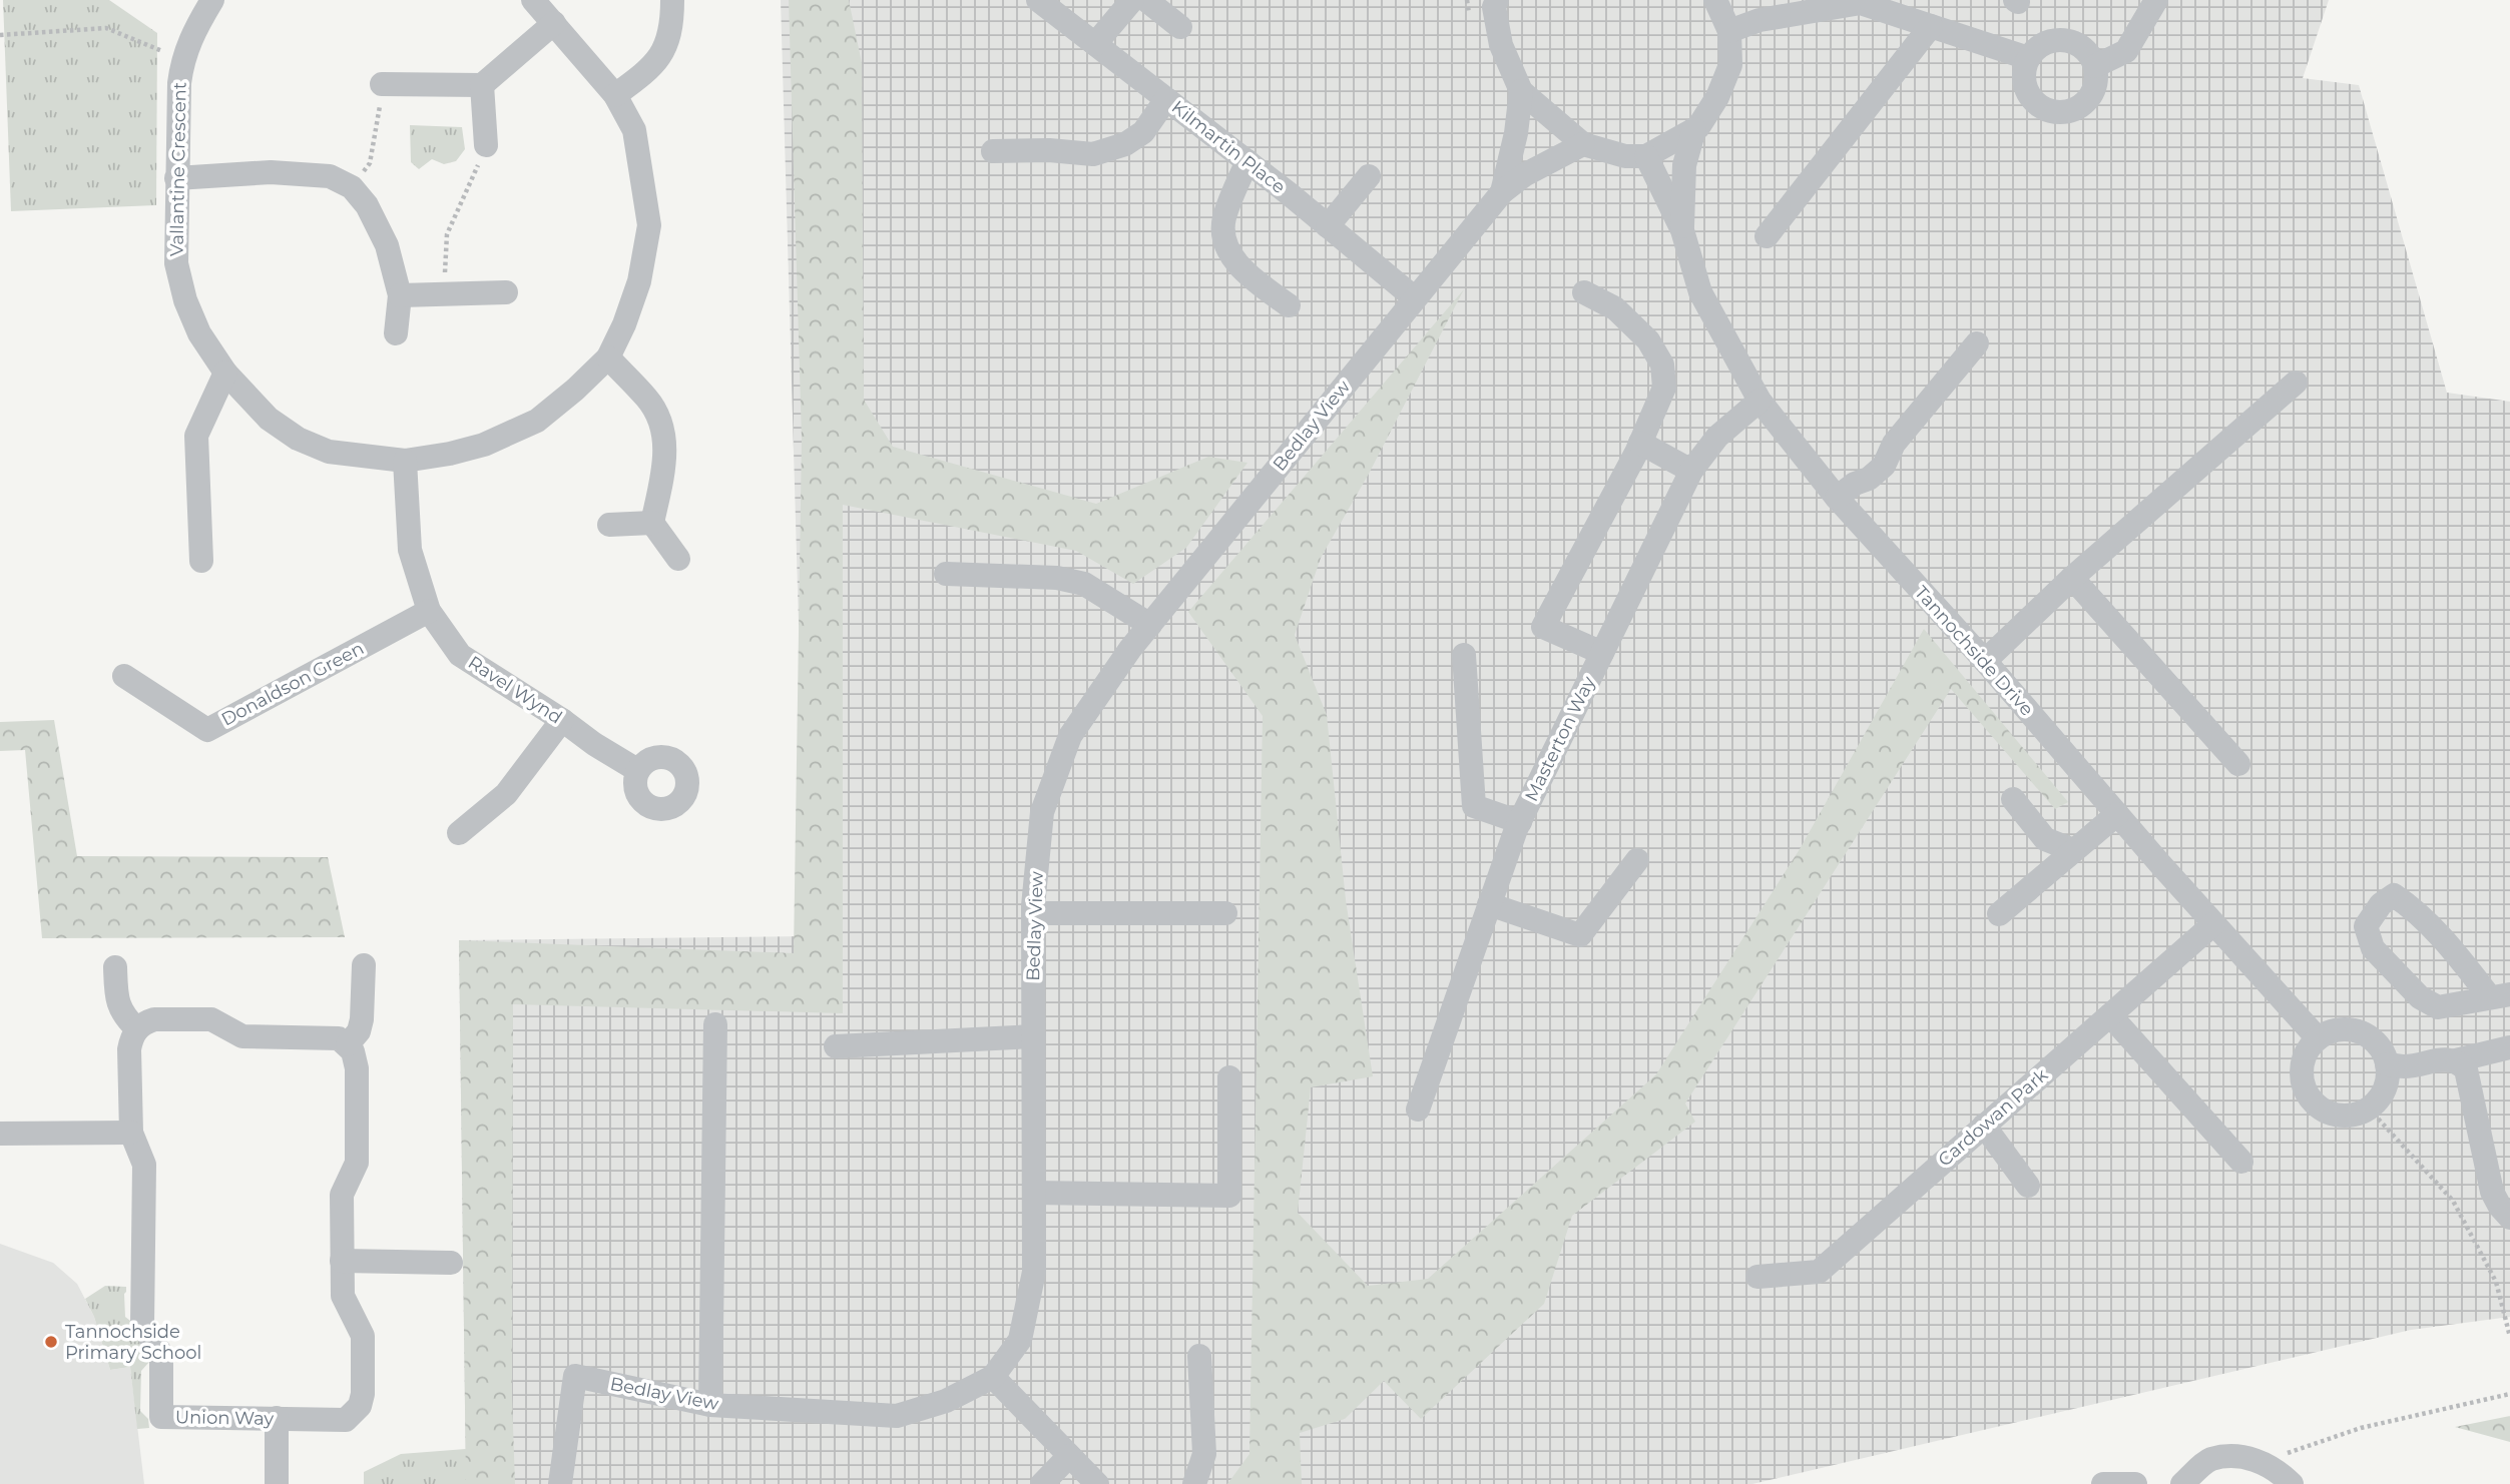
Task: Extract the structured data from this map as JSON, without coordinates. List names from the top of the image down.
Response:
{
  "streets": {
    "street": [
      "Kilmartin Place",
      "Vallantine Crescent",
      "Bedlay View",
      "Tannochside Drive",
      "Donaldson Green",
      "Ravel Wynd",
      "Masterton Way",
      "Cardowan Park",
      "Union Way"
    ]
  },
  "crossings": [
    ["Kilmartin Place", "Bedlay View"],
    ["Vallantine Crescent", "Ravel Wynd"],
    ["Tannochside Drive", "Masterton Way"],
    ["Tannochside Drive", "Cardowan Park"],
    ["Donaldson Green", "Ravel Wynd"]
  ],
  "places": ["Tannochside Primary School"]
}
